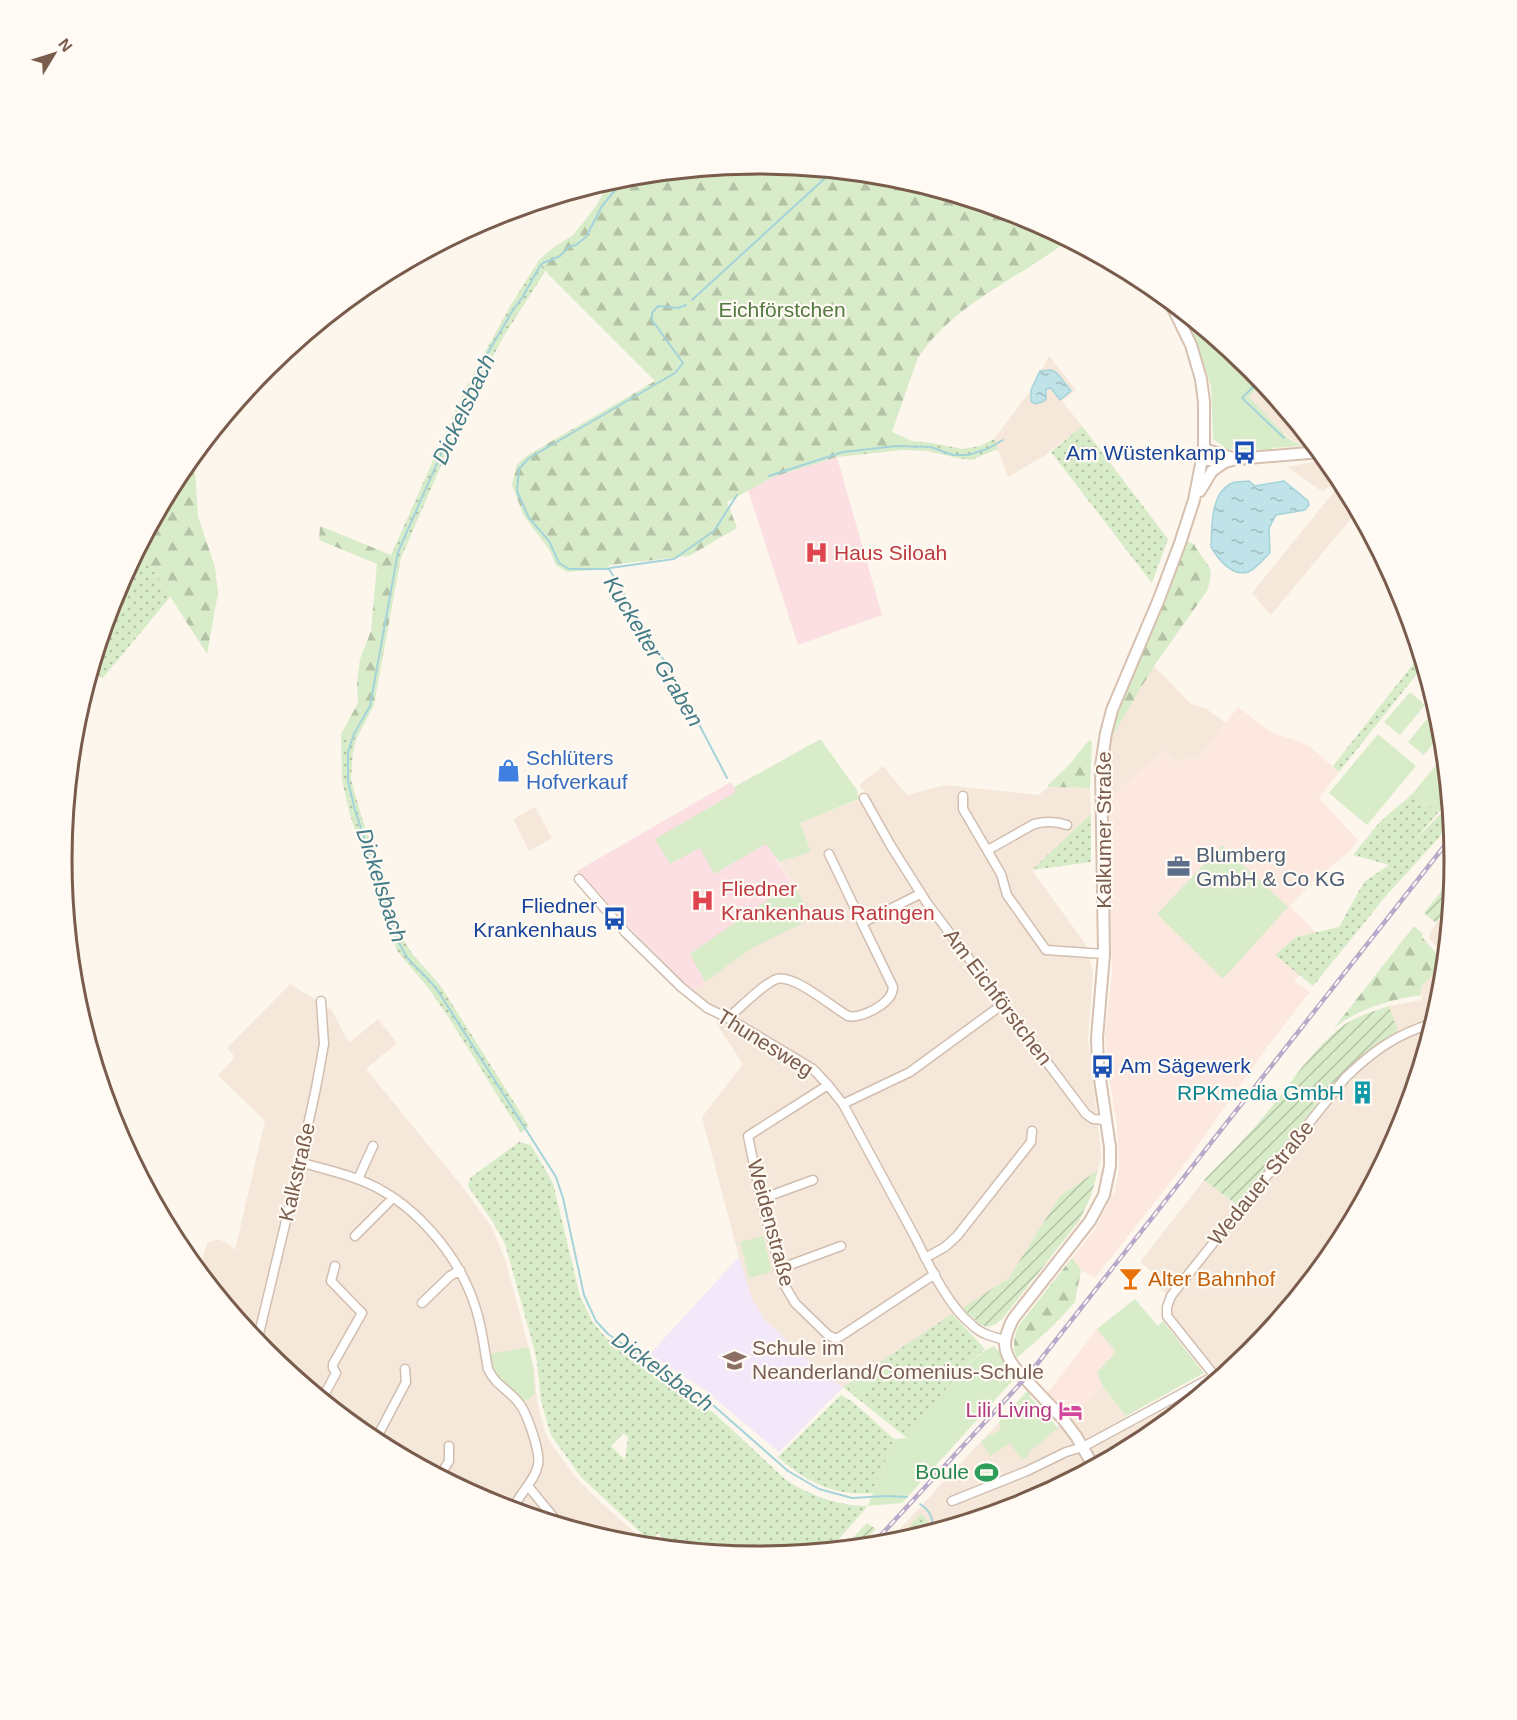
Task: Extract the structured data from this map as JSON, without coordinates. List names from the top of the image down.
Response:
{
  "streets": {
    "main road": ["Kalkumer Straße"],
    "street": [
      "Am Eichförstchen",
      "Thunesweg",
      "Kalkstraße",
      "Wedauer Straße",
      "Weidenstraße"
    ]
  },
  "crossings": [
    ["Kalkumer Straße", "Am Eichförstchen"],
    ["Kalkumer Straße", "Thunesweg"],
    ["Thunesweg", "Weidenstraße"]
  ],
  "water": ["Dickelsbach", "Kuckelter Graben"],
  "parks": ["Eichförstchen"],
  "places": {
    "bus stop": ["Am Wüstenkamp", "Fliedner Krankenhaus", "Am Sägewerk"],
    "hospital": ["Haus Siloah", "Fliedner Krankenhaus Ratingen"],
    "shop": ["Schlüters Hofverkauf"],
    "office": ["Blumberg GmbH & Co KG"],
    "building": ["RPKmedia GmbH"],
    "bar": ["Alter Bahnhof"],
    "school or university": ["Schule im Neanderland/Comenius-Schule"],
    "hotel": ["Lili Living"],
    "sports": ["Boule"]
  },
  "north": "top right"
}
